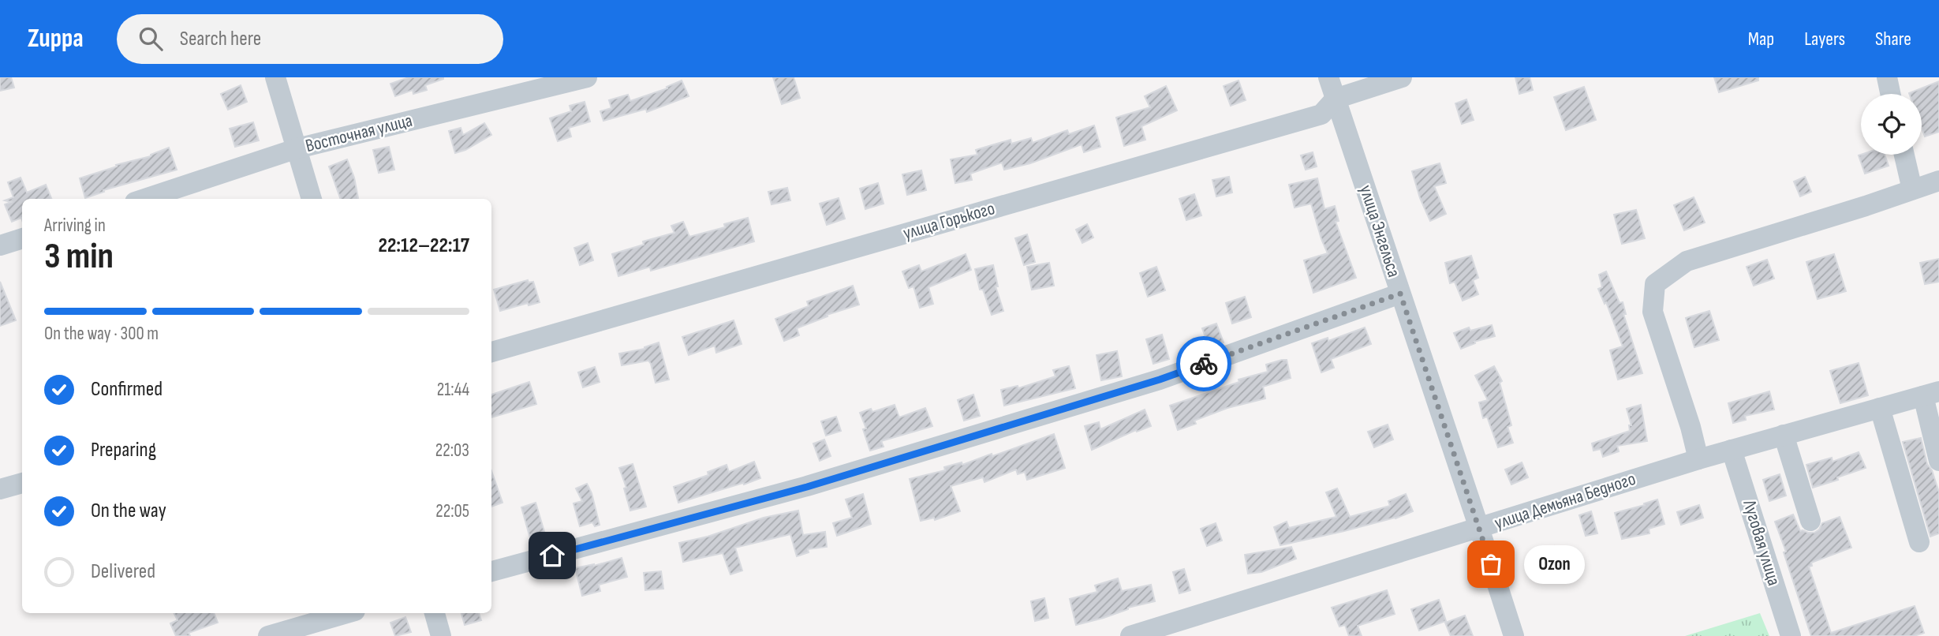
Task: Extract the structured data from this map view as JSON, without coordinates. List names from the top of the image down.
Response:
{
  "streets": {
    "street": [
      "Восточная улица",
      "улица Горького",
      "улица Энгельса",
      "улица Демьяна Бедного",
      "Луговая улица"
    ]
  },
  "crossings": [
    ["улица Горького", "улица Энгельса"],
    ["улица Энгельса", "улица Демьяна Бедного"],
    ["улица Демьяна Бедного", "Луговая улица"]
  ],
  "places": ["Ozon"],
  "page": {
    "header": "Zuppa",
    "search": "Search here",
    "nav": ["Map", "Layers", "Share"],
    "heading": ["3 min", "Arriving in", "22:12–22:17"],
    "bar": "On the way · 300 m",
    "list": [
      ["Confirmed", "21:44"],
      ["Preparing", "22:03"],
      ["On the way", "22:05"],
      "Delivered"
    ],
    "bubble": "Ozon"
  }
}
